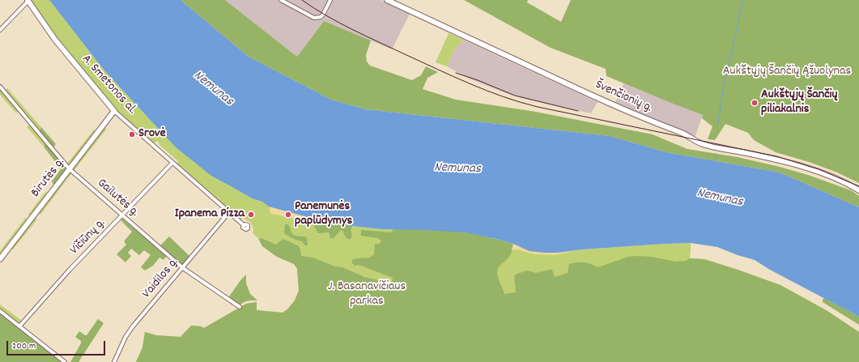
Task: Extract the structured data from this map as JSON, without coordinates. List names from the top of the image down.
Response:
{
  "streets": {
    "street": [
      "A. Smetonos al.",
      "Švenčionių g.",
      "Birutės g.",
      "Gailutės g.",
      "Vičiūnų g.",
      "Vaidilos g."
    ]
  },
  "crossings": [
    ["A. Smetonos al.", "Birutės g."],
    ["A. Smetonos al.", "Vičiūnų g."],
    ["A. Smetonos al.", "Vaidilos g."],
    ["Birutės g.", "Gailutės g."],
    ["Gailutės g.", "Vičiūnų g."],
    ["Gailutės g.", "Vaidilos g."]
  ],
  "water": ["Nemunas"],
  "parks": ["Aukštųjų Šančių Ąžuolynas", "J. Basanavičiaus parkas"],
  "places": [
    "Aukštųjų Šančių piliakalnis",
    "Srovė",
    "Ipanema Pizza",
    "Panemunės paplūdymys"
  ],
  "scale_bar": "200 m"
}
